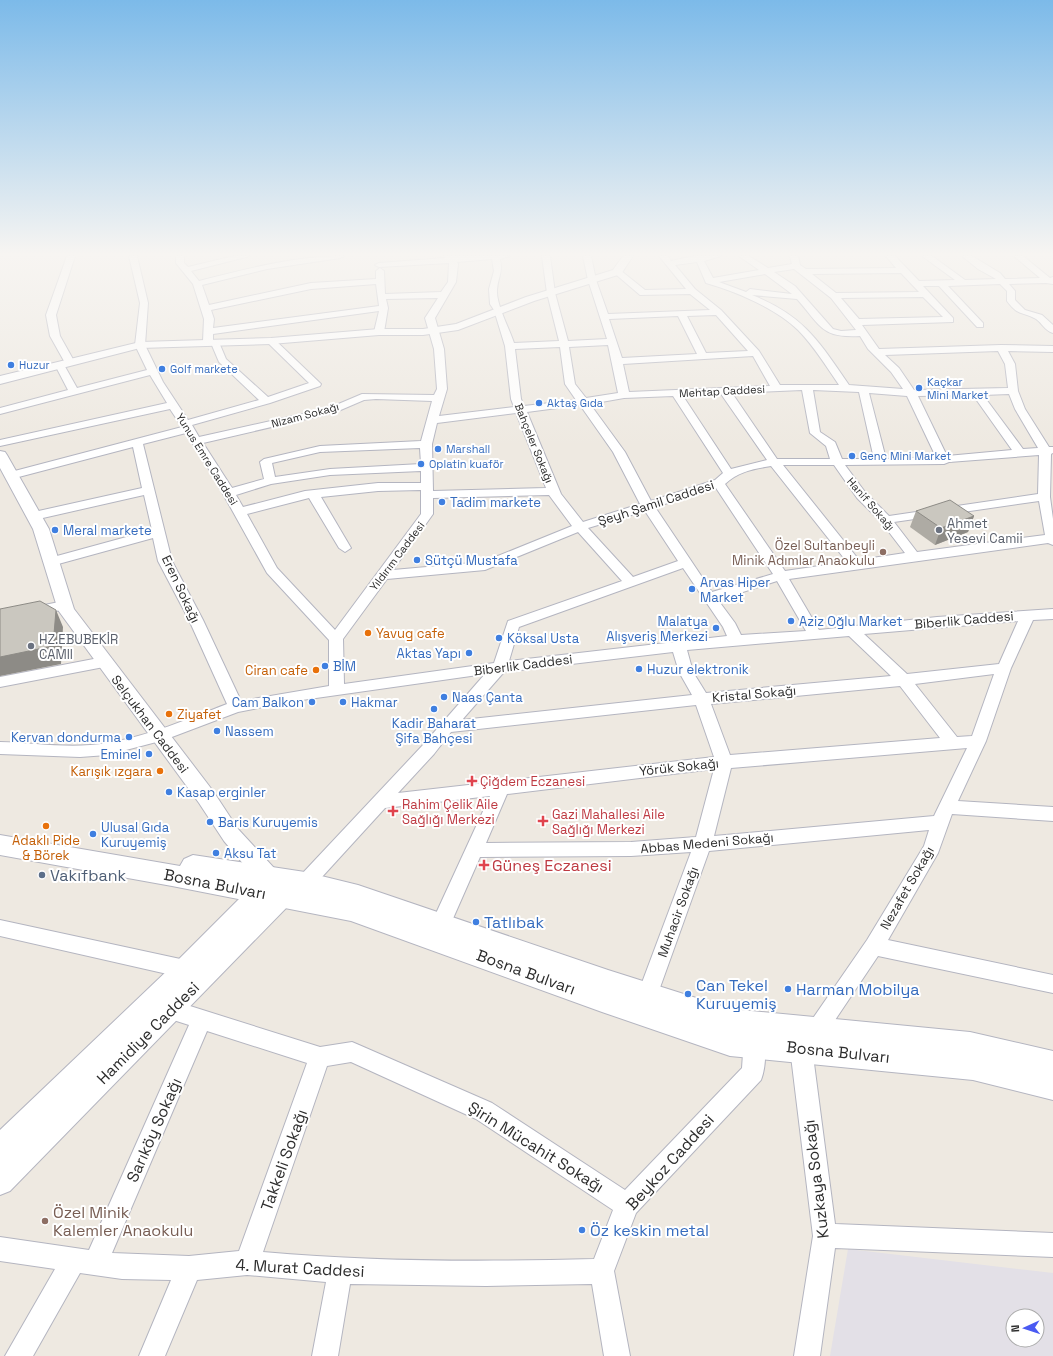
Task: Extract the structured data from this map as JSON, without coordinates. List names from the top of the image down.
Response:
{
  "streets": {
    "main road": ["Bosna Bulvarı"],
    "street": [
      "Mehtap Caddesi",
      "Nizam Sokağı",
      "Bahçeler Sokağı",
      "Yunus Emre Caddesi",
      "Şeyh Şamil Caddesi",
      "Hanif Sokağı",
      "Yıldırım Caddesi",
      "Eren Sokağı",
      "Biberlik Caddesi",
      "Kristal Sokağı",
      "Selçukhan Caddesi",
      "Yörük Sokağı",
      "Abbas Medeni Sokağı",
      "Nezafet Sokağı",
      "Muhacir Sokağı",
      "Hamidiye Caddesi",
      "Sarıköy Sokağı",
      "Şirin Mücahit Sokağı",
      "Takkeli Sokağı",
      "Beykoz Caddesi",
      "Kuzkaya Sokağı",
      "4. Murat Caddesi"
    ]
  },
  "crossings": [
    ["Mehtap Caddesi", "Bahçeler Sokağı"],
    ["Mehtap Caddesi", "Hanif Sokağı"],
    ["Mehtap Caddesi", "Yıldırım Caddesi"],
    ["Nizam Sokağı", "Yunus Emre Caddesi"],
    ["Nizam Sokağı", "Yıldırım Caddesi"],
    ["Bahçeler Sokağı", "Şeyh Şamil Caddesi"],
    ["Yunus Emre Caddesi", "Yıldırım Caddesi"],
    ["Şeyh Şamil Caddesi", "Hanif Sokağı"],
    ["Şeyh Şamil Caddesi", "Yıldırım Caddesi"],
    ["Eren Sokağı", "Biberlik Caddesi"],
    ["Biberlik Caddesi", "Selçukhan Caddesi"],
    ["Kristal Sokağı", "Nezafet Sokağı"],
    ["Selçukhan Caddesi", "Bosna Bulvarı"],
    ["Selçukhan Caddesi", "Hamidiye Caddesi"],
    ["Yörük Sokağı", "Nezafet Sokağı"],
    ["Yörük Sokağı", "Muhacir Sokağı"],
    ["Abbas Medeni Sokağı", "Nezafet Sokağı"],
    ["Abbas Medeni Sokağı", "Muhacir Sokağı"],
    ["Bosna Bulvarı", "Nezafet Sokağı"],
    ["Bosna Bulvarı", "Muhacir Sokağı"],
    ["Bosna Bulvarı", "Hamidiye Caddesi"],
    ["Bosna Bulvarı", "Beykoz Caddesi"],
    ["Bosna Bulvarı", "Kuzkaya Sokağı"],
    ["Nezafet Sokağı", "Kuzkaya Sokağı"],
    ["Hamidiye Caddesi", "Şirin Mücahit Sokağı"],
    ["Sarıköy Sokağı", "Şirin Mücahit Sokağı"],
    ["Sarıköy Sokağı", "4. Murat Caddesi"],
    ["Şirin Mücahit Sokağı", "Takkeli Sokağı"],
    ["Şirin Mücahit Sokağı", "Beykoz Caddesi"],
    ["Takkeli Sokağı", "4. Murat Caddesi"],
    ["Beykoz Caddesi", "4. Murat Caddesi"]
  ],
  "places": {
    "other": [
      "Huzur",
      "Golf markete",
      "Kaçkar Mini Market",
      "Aktaş Gıda",
      "Marshall",
      "Genç Mini Market",
      "Oplatin kuaför",
      "Tadim markete",
      "Meral markete",
      "Ahmet Yesevi Camii",
      "Özel Sultanbeyli Minik Adımlar Anaokulu",
      "Sütçü Mustafa",
      "Arvas Hiper Market",
      "Aziz Oğlu Market",
      "Malatya Alışveriş Merkezi",
      "Yavug cafe",
      "Köksal Usta",
      "HZ.EBUBEKİR CAMII",
      "Aktas Yapı",
      "BİM",
      "Huzur elektronik",
      "Ciran cafe",
      "Naas Çanta",
      "Cam Balkon",
      "Hakmar",
      "Kadir Baharat Şifa Bahçesi",
      "Ziyafet",
      "Nassem",
      "Kervan dondurma",
      "Eminel",
      "Karışık ızgara",
      "Kasap erginler",
      "Baris Kuruyemis",
      "Adaklı Pide & Börek",
      "Ulusal Gıda Kuruyemiş",
      "Aksu Tat",
      "Vakıfbank",
      "Tatlıbak",
      "Harman Mobilya",
      "Can Tekel Kuruyemiş",
      "Özel Minik Kalemler Anaokulu",
      "Öz keskin metal"
    ],
    "health": [
      "Çiğdem Eczanesi",
      "Rahim Çelik Aile Sağlığı Merkezi",
      "Gazi Mahallesi Aile Sağlığı Merkezi",
      "Güneş Eczanesi"
    ]
  },
  "north": "left"
}
